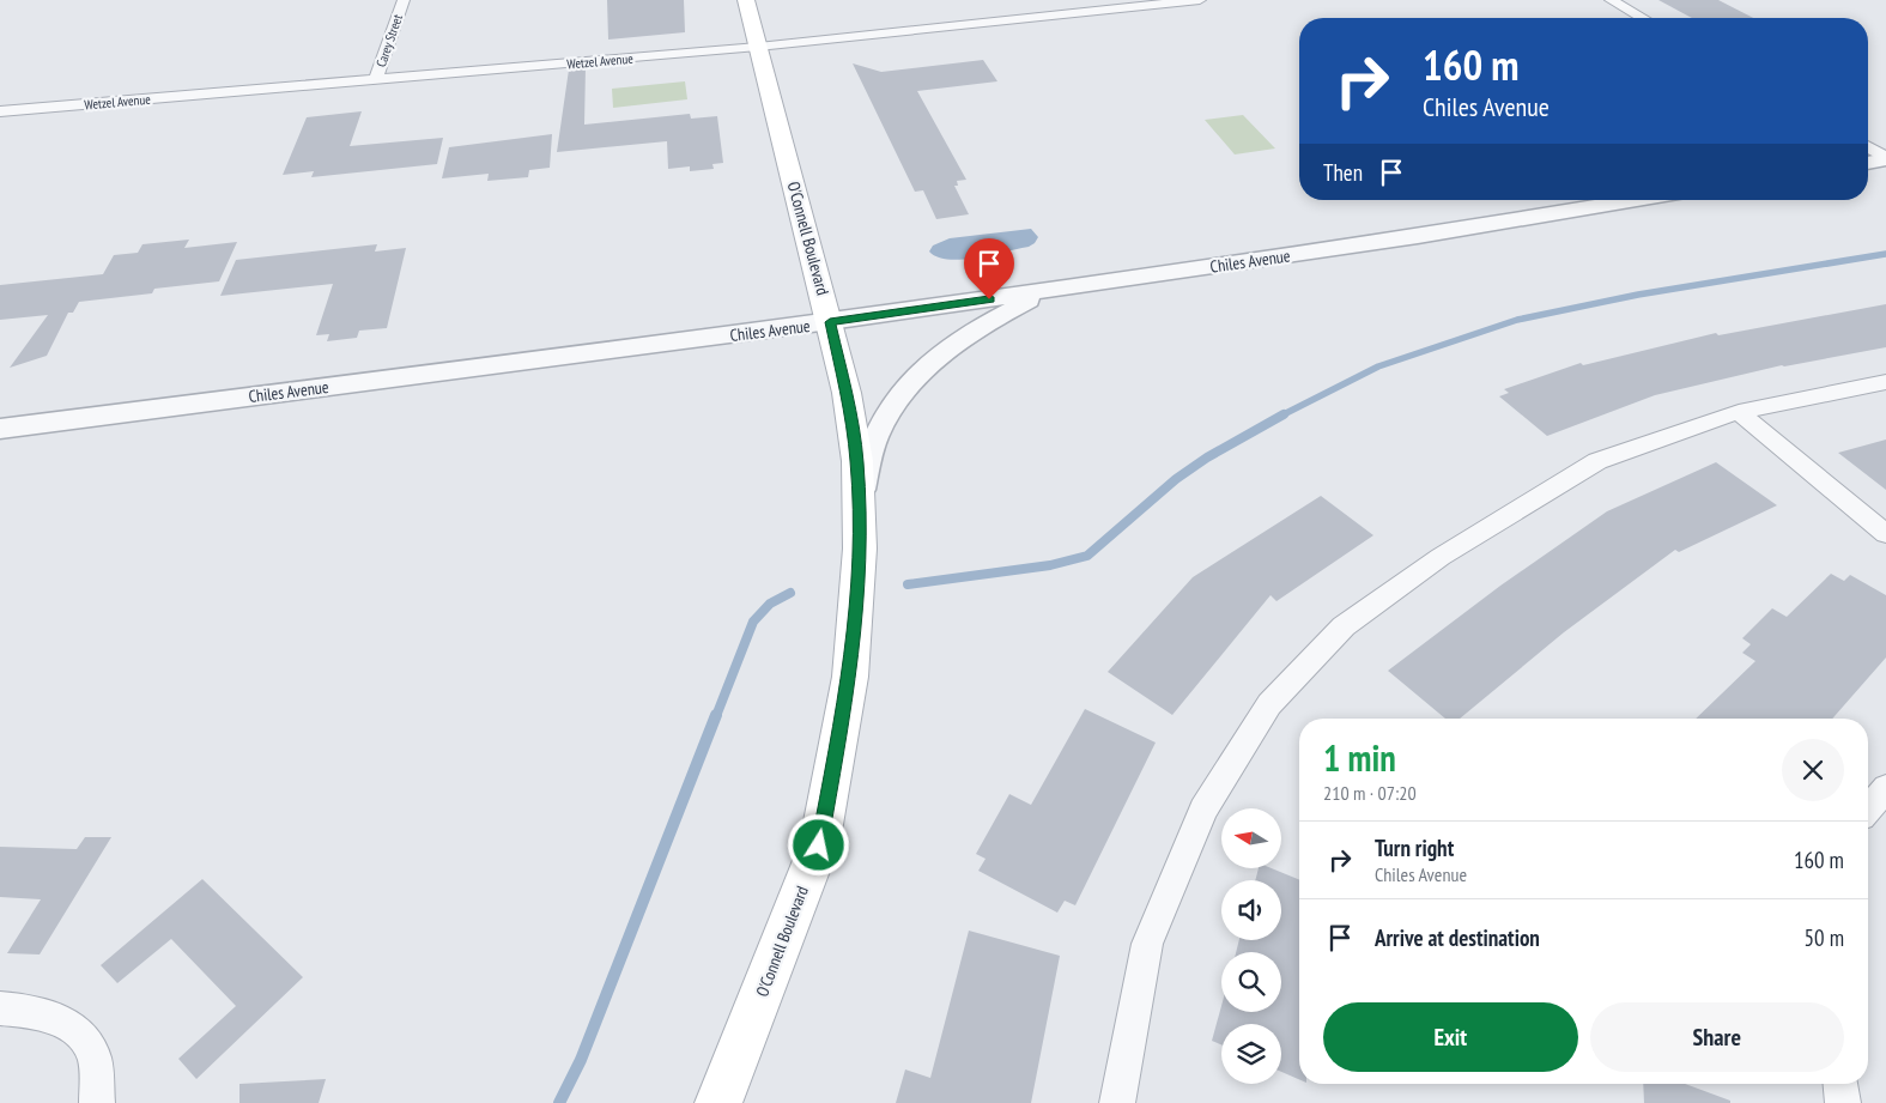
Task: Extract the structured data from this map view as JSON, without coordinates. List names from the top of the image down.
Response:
{
  "streets": {
    "main road": ["O'Connell Boulevard"],
    "street": ["Carey Street", "Wetzel Avenue", "Chiles Avenue"]
  },
  "crossings": [
    ["Carey Street", "Wetzel Avenue"],
    ["Wetzel Avenue", "O'Connell Boulevard"],
    ["O'Connell Boulevard", "Chiles Avenue"]
  ],
  "north": "left",
  "page": {
    "turn": ["160 m", "Chiles Avenue"],
    "then": "Then",
    "heading": ["1 min", "210 m · 07:20"],
    "list": [
      {
        "name": "Turn right",
        "note": "Chiles Avenue",
        "value": "160 m"
      },
      {
        "name": "Arrive at destination",
        "value": "50 m"
      }
    ],
    "buttons": ["Exit", "Share"]
  }
}
